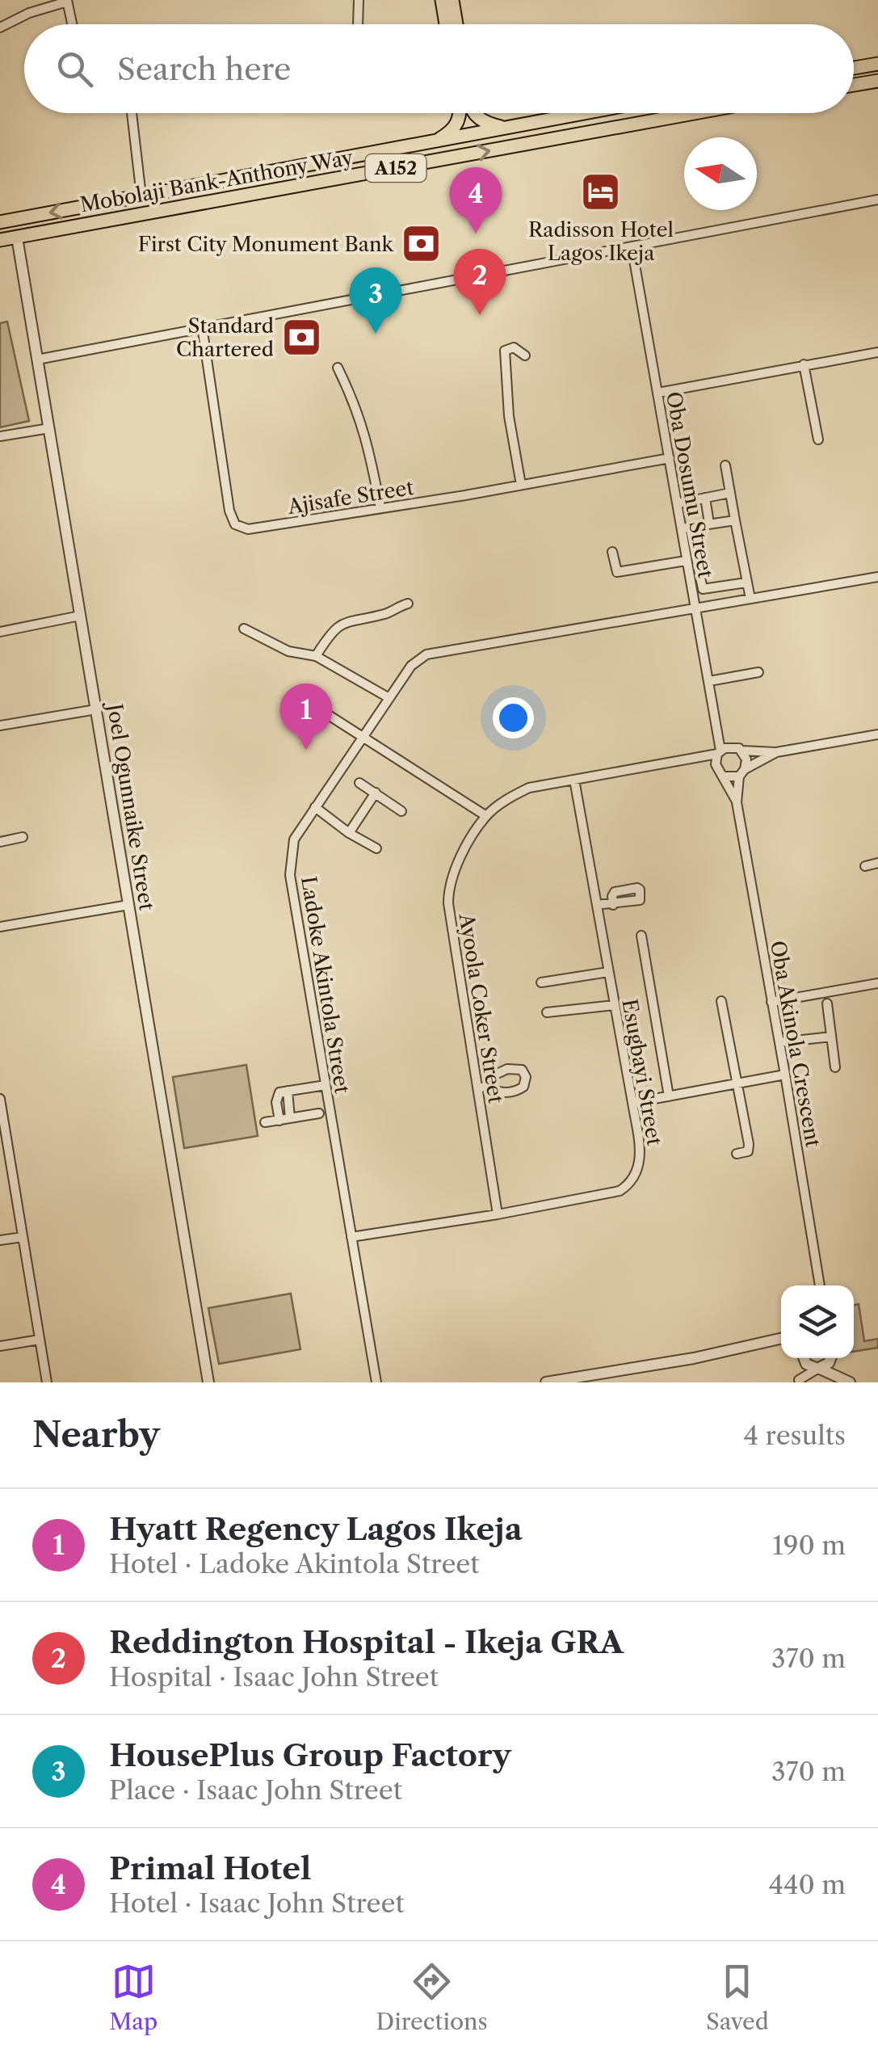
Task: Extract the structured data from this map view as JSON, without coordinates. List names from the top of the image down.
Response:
{
  "streets": {
    "main road": ["A152", "Mobolaji Bank-Anthony Way"],
    "street": [
      "Oba Dosumu Street",
      "Ajisafe Street",
      "Joel Ogunnaike Street",
      "Ladoke Akintola Street",
      "Ayoola Coker Street",
      "Oba Akinola Crescent",
      "Esugbayi Street"
    ]
  },
  "crossings": [
    ["Mobolaji Bank-Anthony Way", "Joel Ogunnaike Street"],
    ["Oba Dosumu Street", "Ajisafe Street"],
    ["Oba Dosumu Street", "Ladoke Akintola Street"],
    ["Oba Dosumu Street", "Ayoola Coker Street"],
    ["Ladoke Akintola Street", "Esugbayi Street"],
    ["Ayoola Coker Street", "Esugbayi Street"]
  ],
  "places": {
    "hotel": ["Radisson Hotel Lagos Ikeja"],
    "bank": ["First City Monument Bank", "Standard Chartered"]
  },
  "north": "left",
  "page": {
    "search": "Search here",
    "pins": [
      "4",
      "2",
      "3",
      "1"
    ],
    "heading": ["Nearby", "4 results"],
    "list": [
      {
        "mark": "1",
        "name": "Hyatt Regency Lagos Ikeja",
        "note": "Hotel · Ladoke Akintola Street",
        "value": "190 m"
      },
      {
        "mark": "2",
        "name": "Reddington Hospital - Ikeja GRA",
        "note": "Hospital · Isaac John Street",
        "value": "370 m"
      },
      {
        "mark": "3",
        "name": "HousePlus Group Factory",
        "note": "Place · Isaac John Street",
        "value": "370 m"
      },
      {
        "mark": "4",
        "name": "Primal Hotel",
        "note": "Hotel · Isaac John Street",
        "value": "440 m"
      }
    ],
    "nav": ["Map", "Directions", "Saved"]
  }
}
